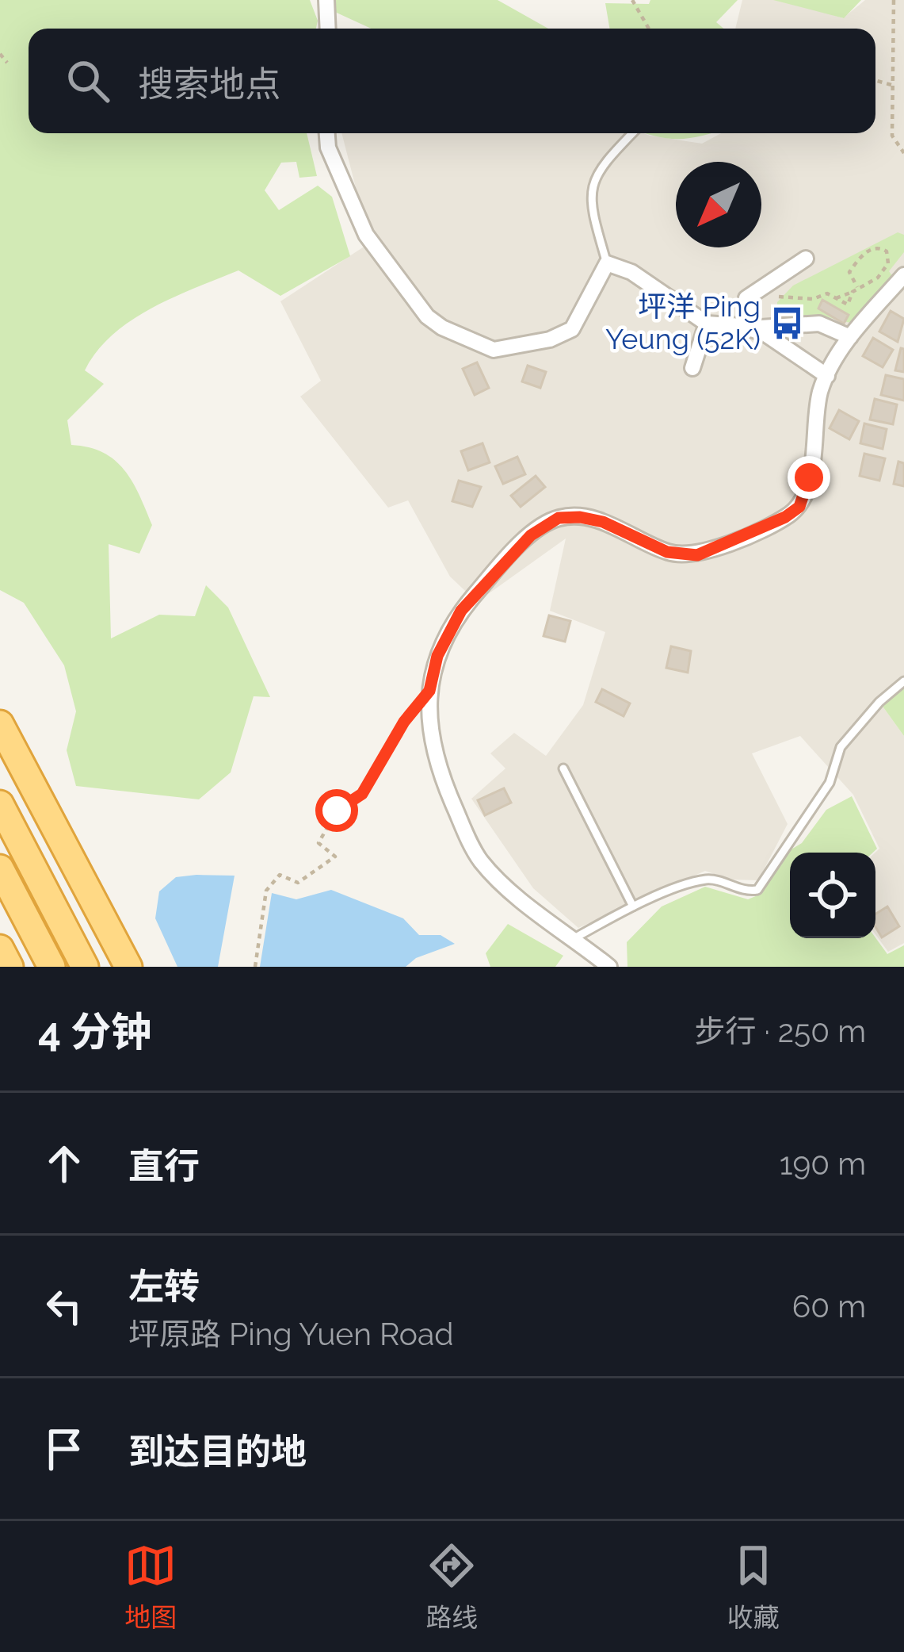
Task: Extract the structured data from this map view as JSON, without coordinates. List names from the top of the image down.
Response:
{
  "places": {
    "bus stop": ["坪洋 Ping Yeung (52K)"]
  },
  "north": "bottom left",
  "page": {
    "search": "搜索地点",
    "heading": ["4 分钟", "步行 · 250 m"],
    "list": [
      ["直行", "190 m"],
      ["左转", "坪原路 Ping Yuen Road", "60 m"],
      "到达目的地"
    ],
    "nav": ["地图", "路线", "收藏"]
  }
}
